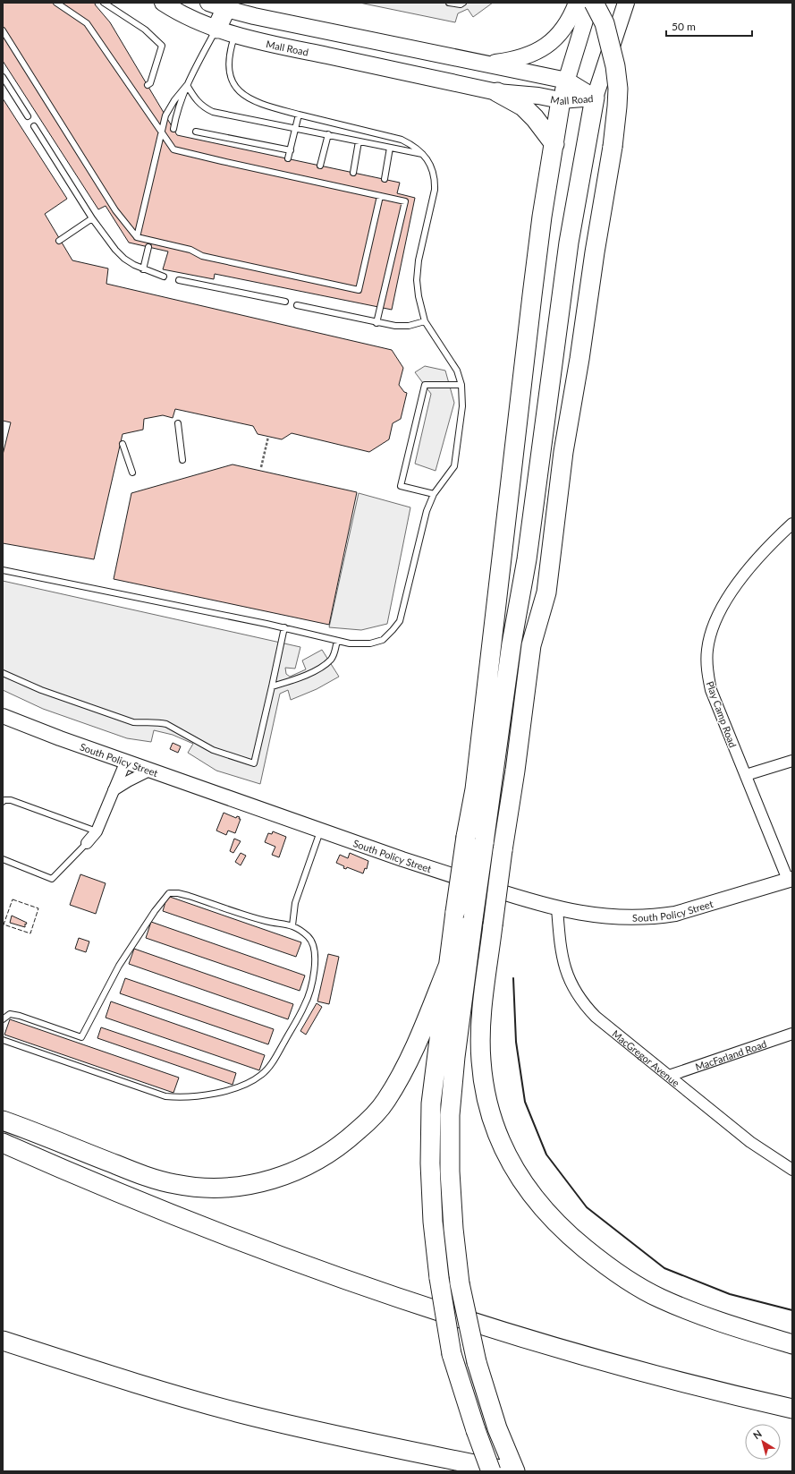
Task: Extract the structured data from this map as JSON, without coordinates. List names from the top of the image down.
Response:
{
  "streets": {
    "main road": ["Mall Road"],
    "street": [
      "Play Camp Road",
      "South Policy Street",
      "MacFarland Road",
      "MacGregor Avenue"
    ]
  },
  "crossings": [
    ["Play Camp Road", "South Policy Street"],
    ["South Policy Street", "MacGregor Avenue"],
    ["MacFarland Road", "MacGregor Avenue"]
  ],
  "scale_bar": "50 m",
  "north": "top left"
}
